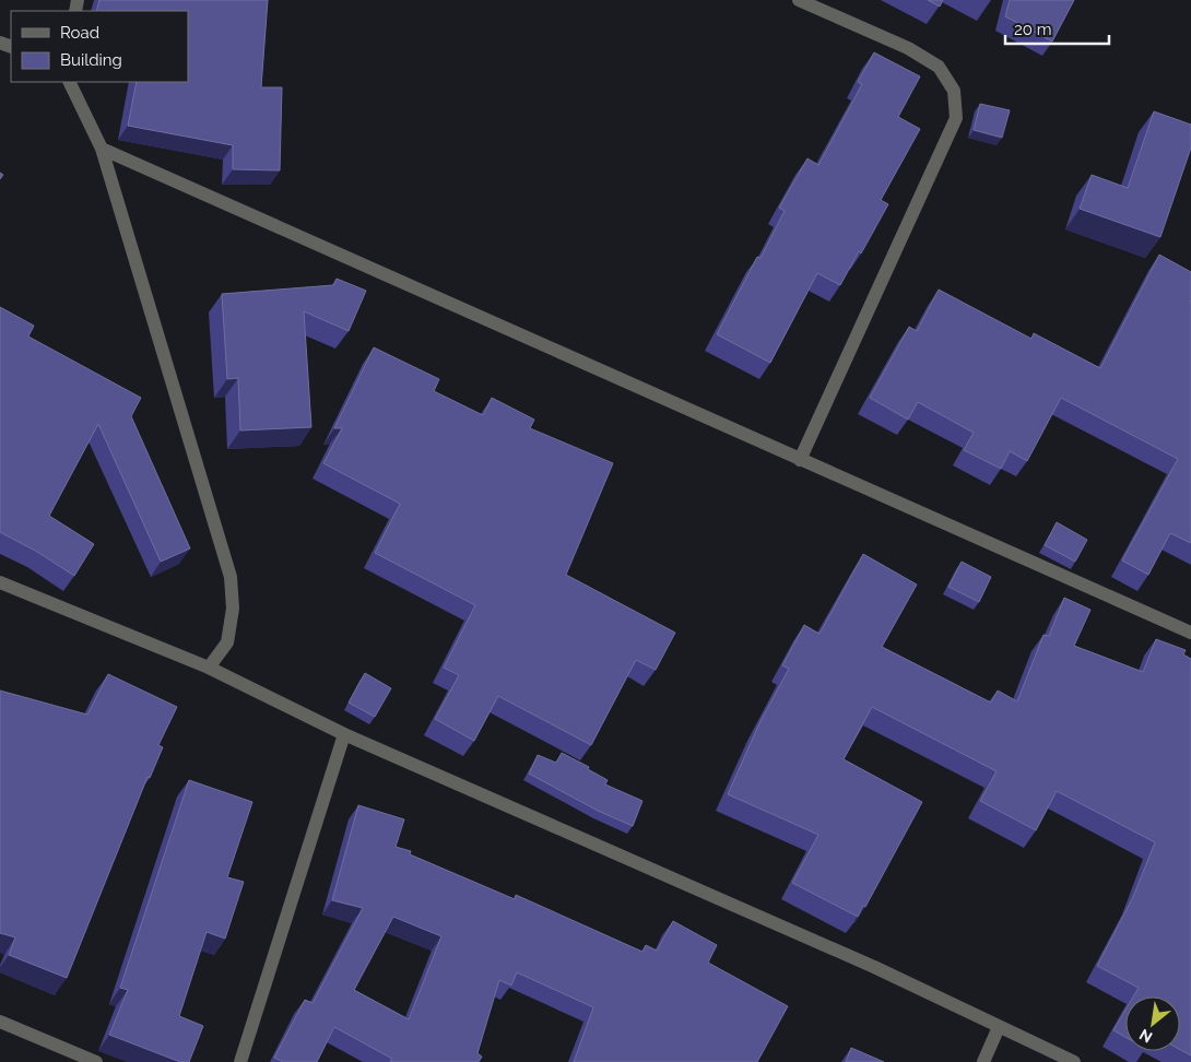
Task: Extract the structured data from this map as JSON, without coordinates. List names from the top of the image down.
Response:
{
  "legend": ["Road", "Building"],
  "scale_bar": "20 m",
  "north": "bottom left"
}
